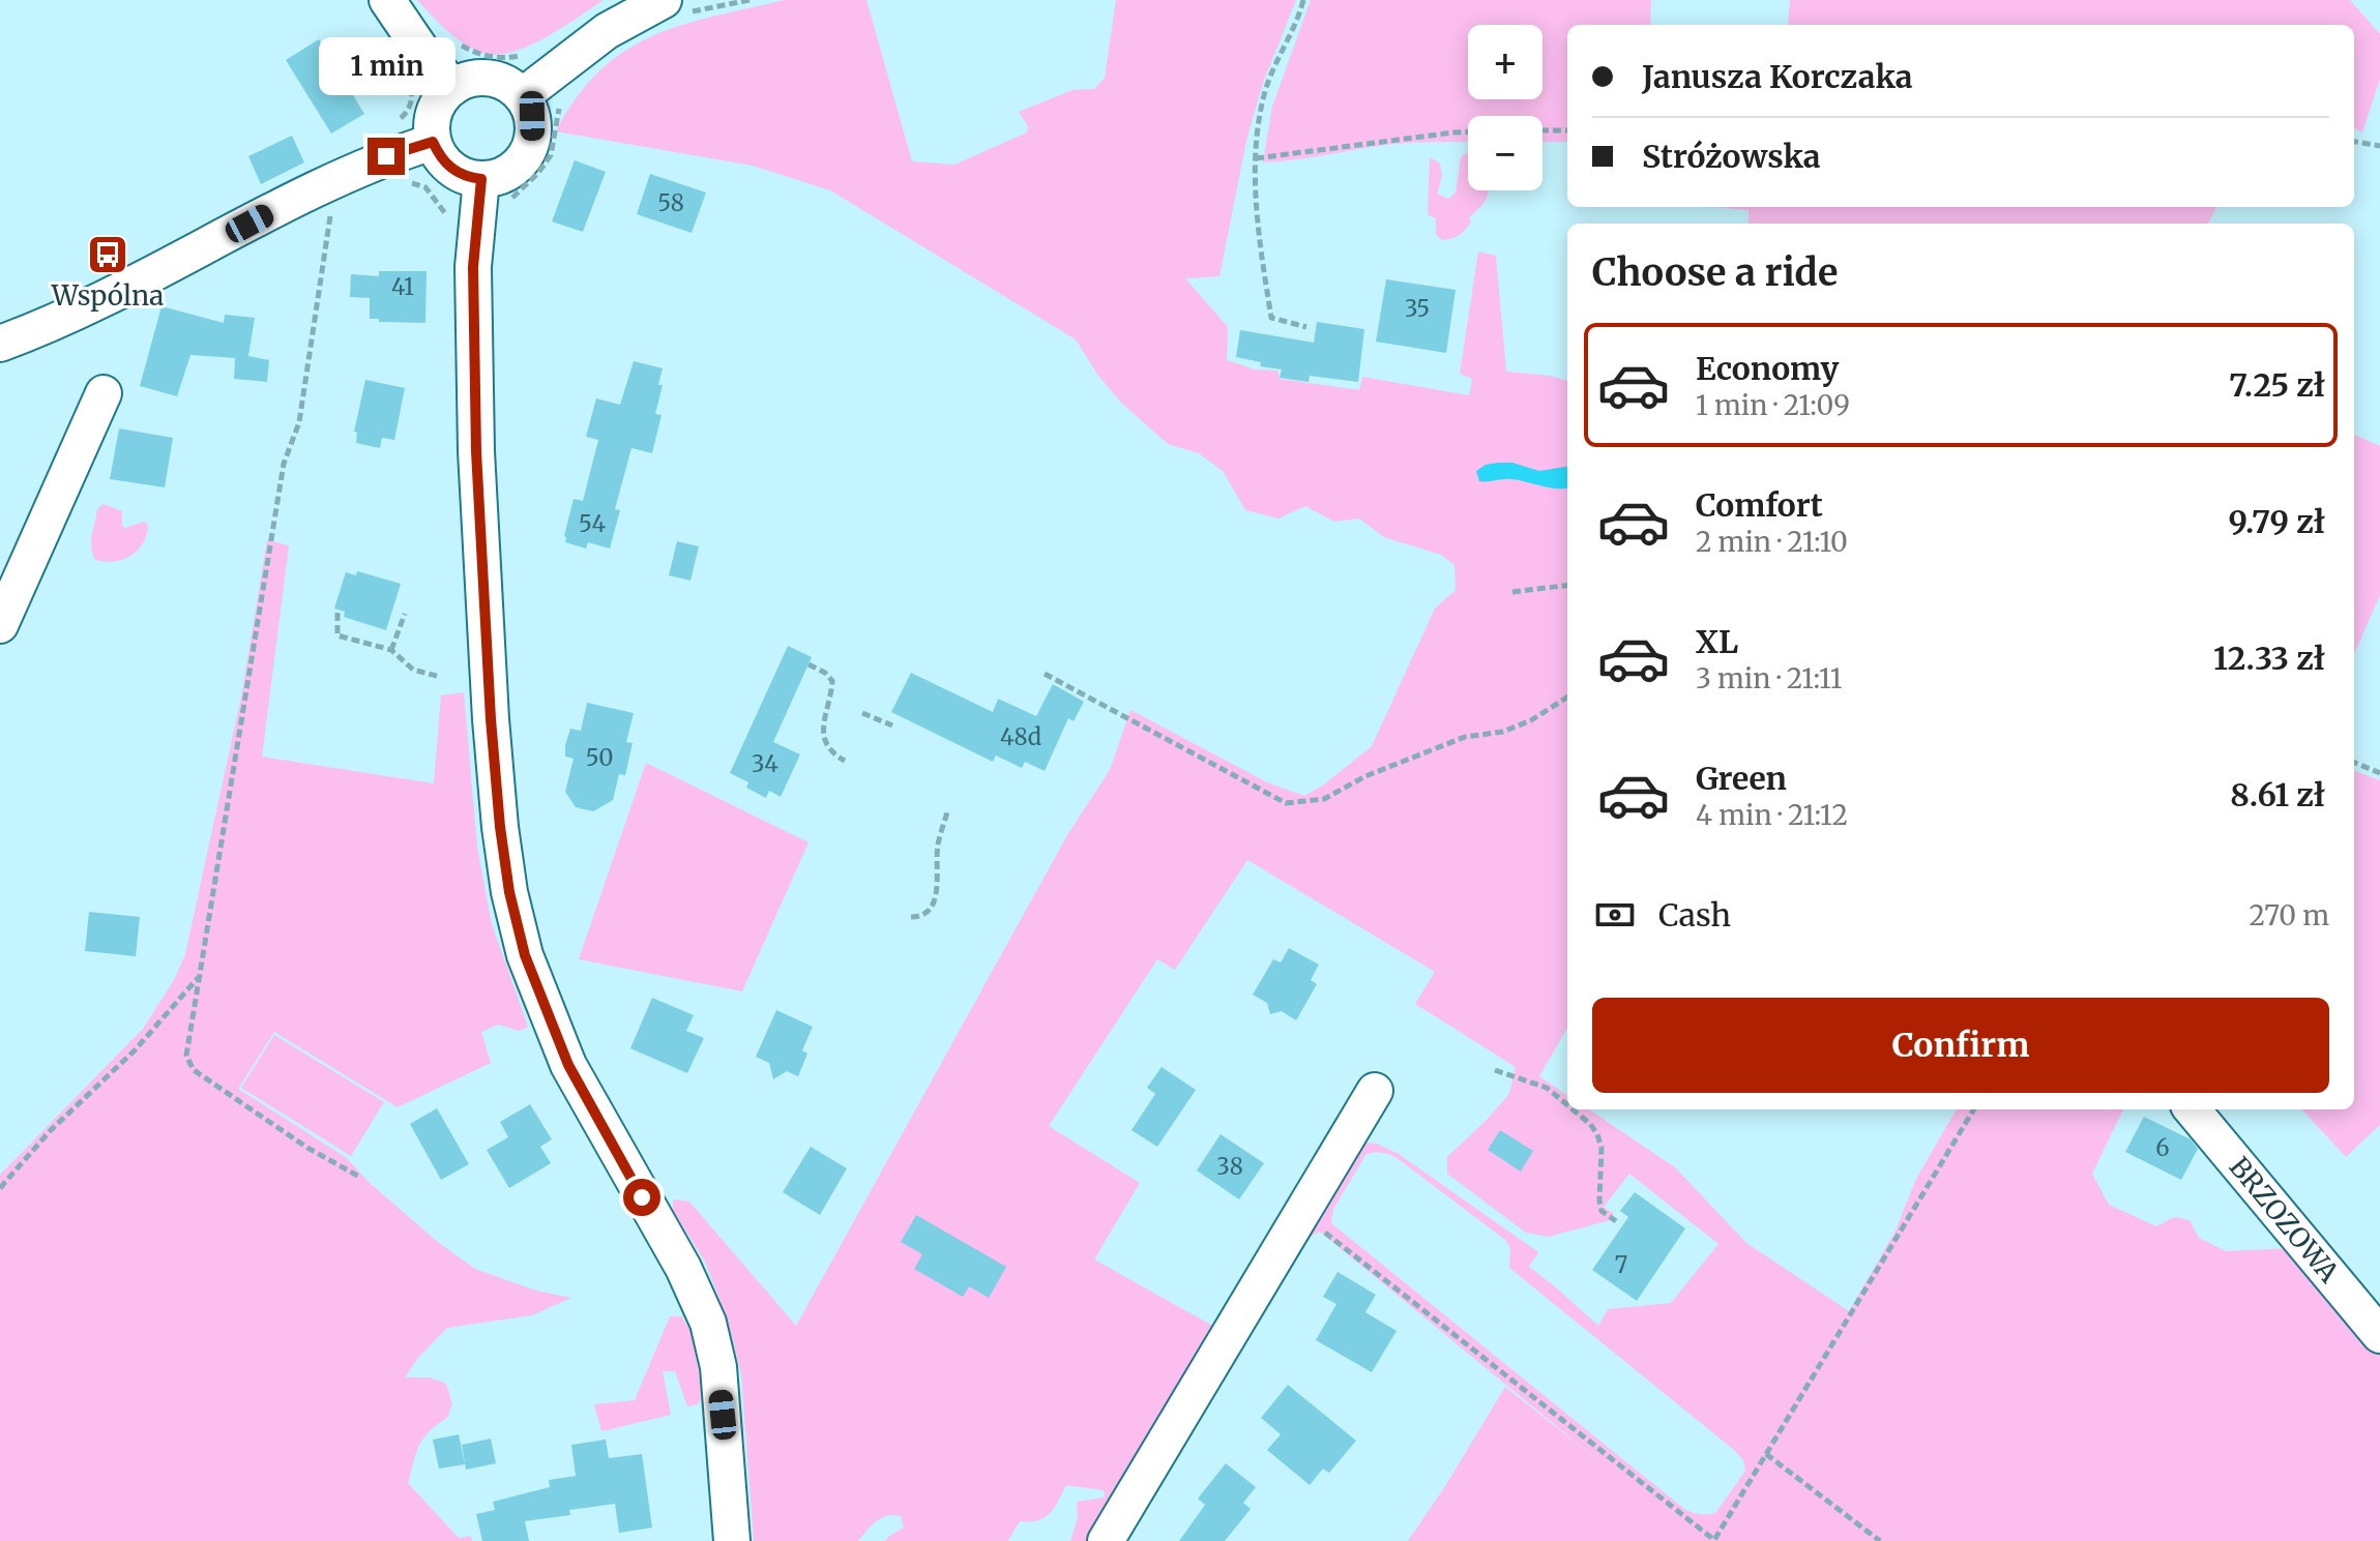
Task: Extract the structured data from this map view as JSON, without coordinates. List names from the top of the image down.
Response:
{
  "streets": {
    "street": ["BRZOZOWA"]
  },
  "places": {
    "bus stop": ["Wspólna"]
  },
  "house_numbers": [
    "58",
    "41",
    "35",
    "54",
    "48d",
    "50",
    "34",
    "6",
    "38",
    "7"
  ],
  "page": {
    "map_buttons": ["+", "−"],
    "banner": ["Janusza Korczaka", "Stróżowska"],
    "bubble": "1 min",
    "heading": "Choose a ride",
    "list": [
      {
        "name": "Economy",
        "note": "1 min · 21:09",
        "value": "7.25 zł"
      },
      {
        "name": "Comfort",
        "note": "2 min · 21:10",
        "value": "9.79 zł"
      },
      {
        "name": "XL",
        "note": "3 min · 21:11",
        "value": "12.33 zł"
      },
      {
        "name": "Green",
        "note": "4 min · 21:12",
        "value": "8.61 zł"
      }
    ],
    "pay": ["Cash", "270 m"],
    "buttons": "Confirm"
  }
}
